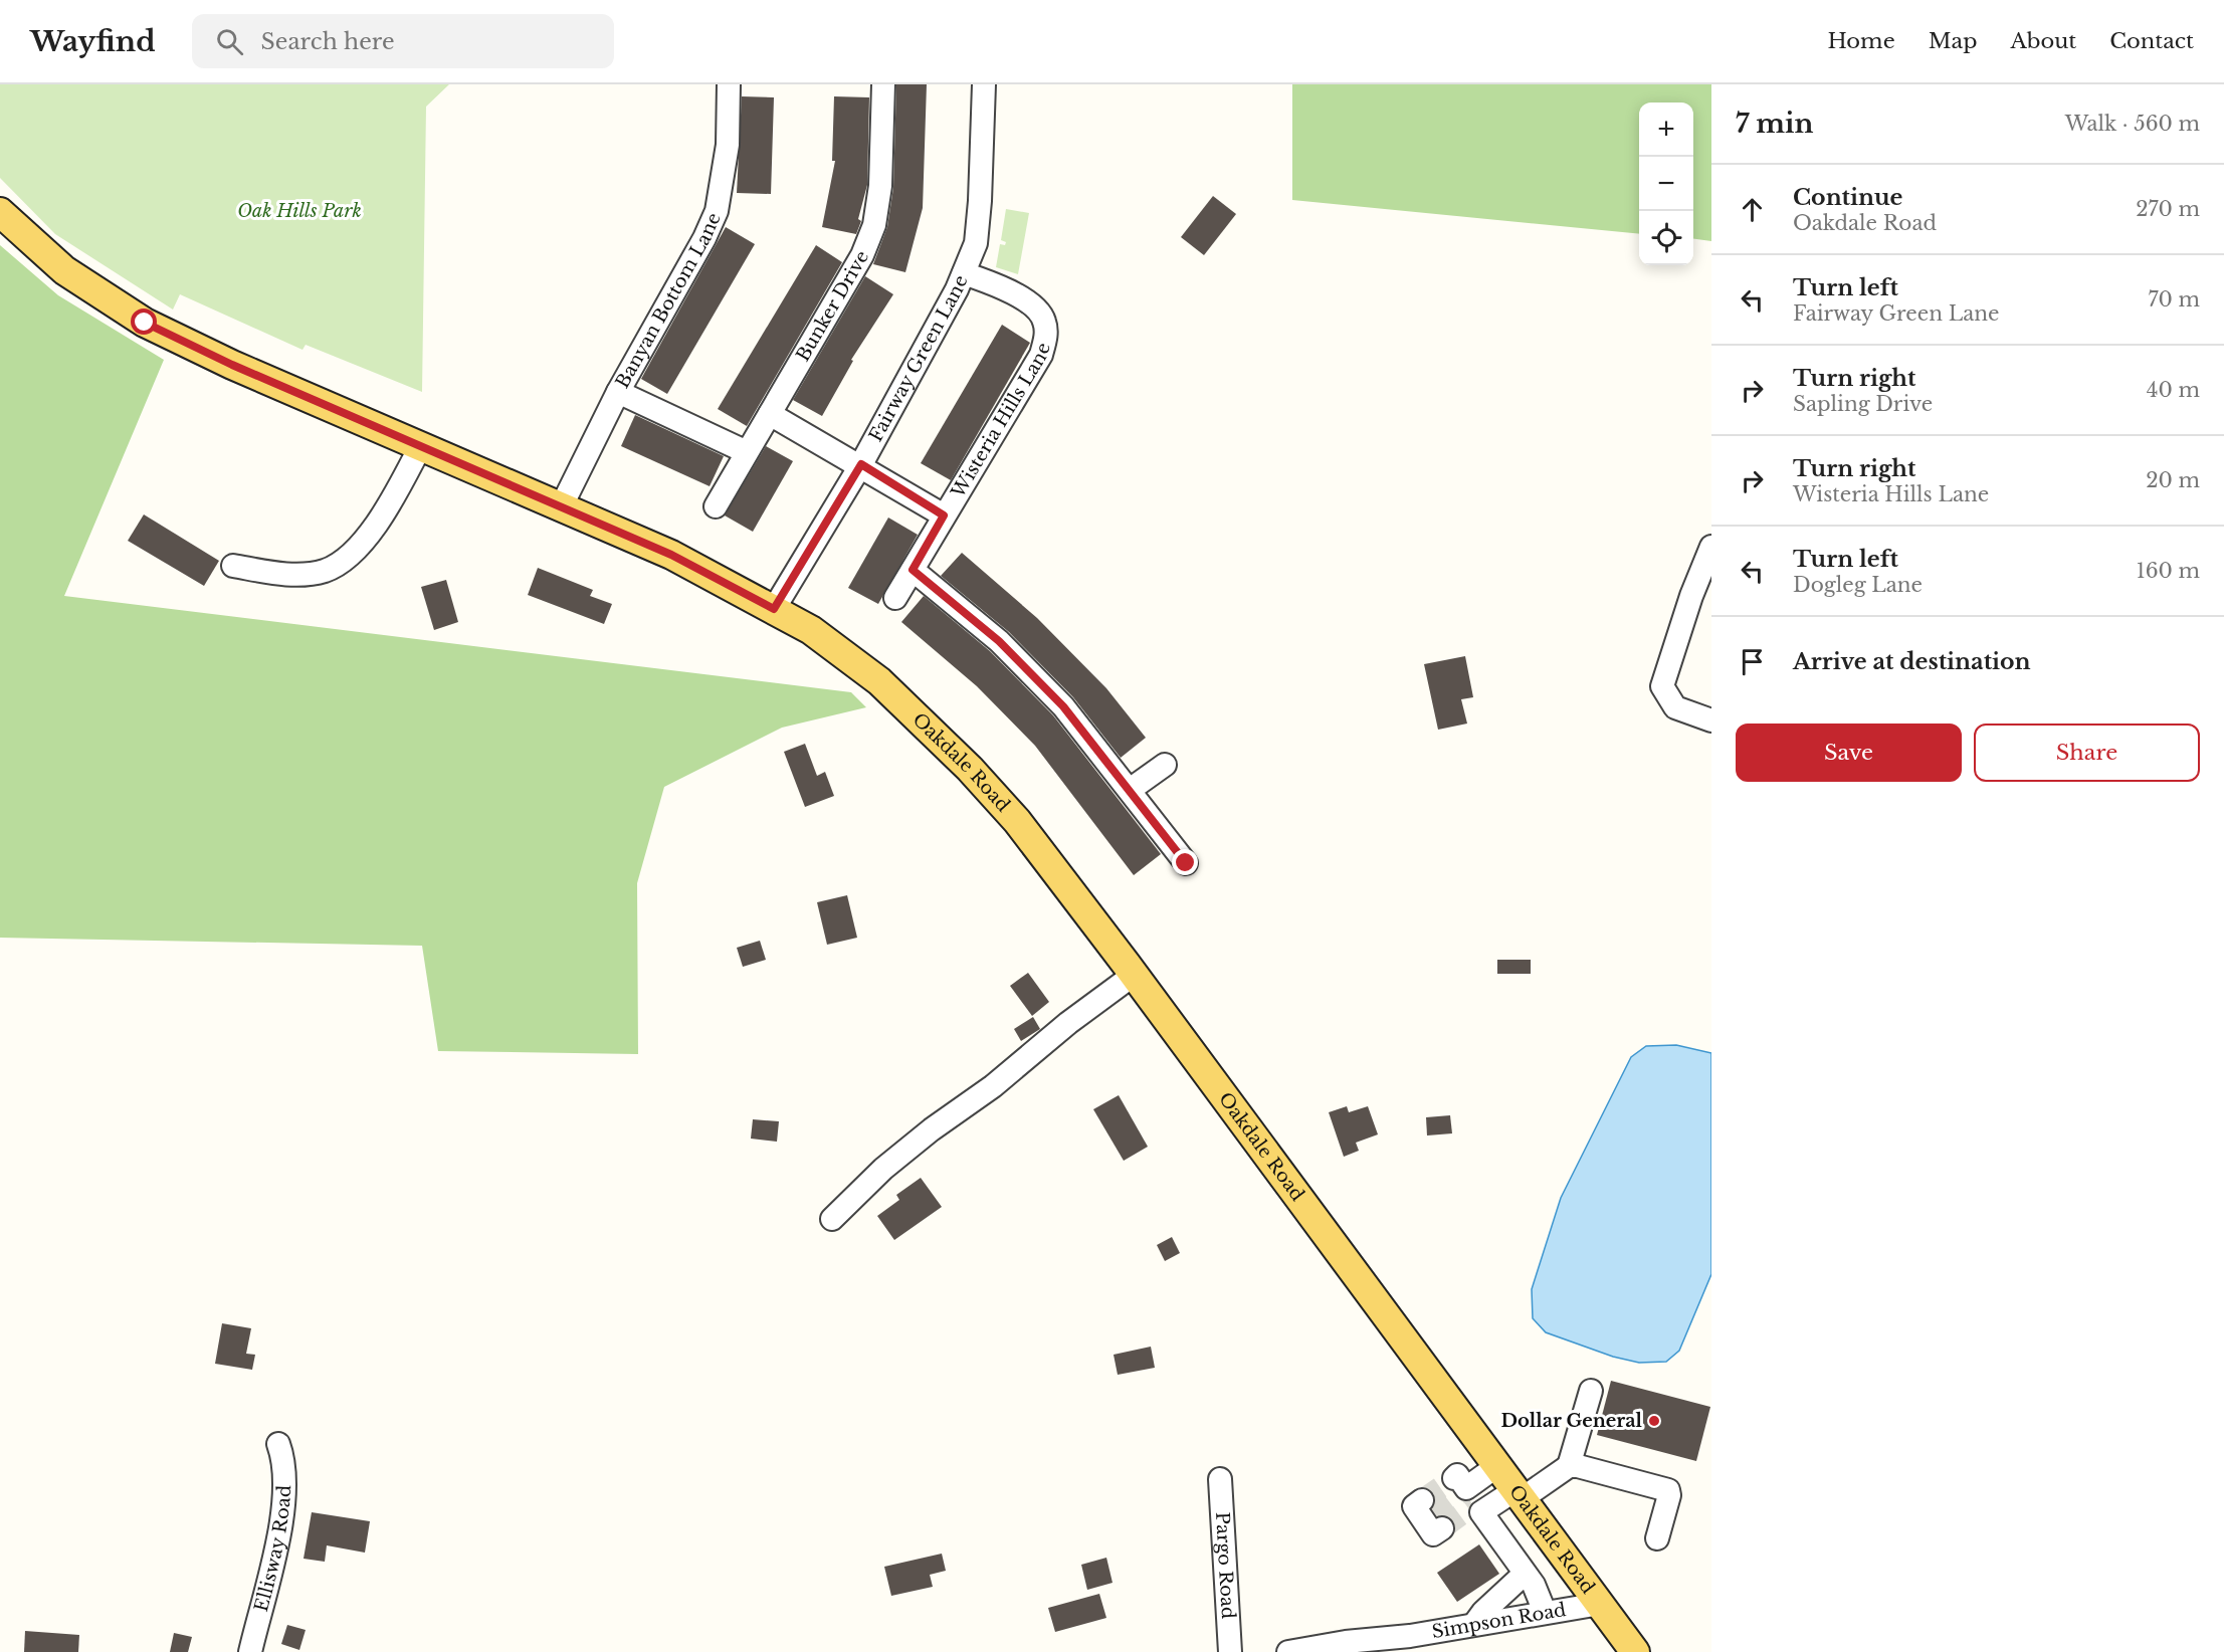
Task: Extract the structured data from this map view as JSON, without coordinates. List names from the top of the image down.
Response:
{
  "streets": {
    "main road": ["Oakdale Road"],
    "street": [
      "Banyan Bottom Lane",
      "Bunker Drive",
      "Fairway Green Lane",
      "Wisteria Hills Lane",
      "Ellisway Road",
      "Pargo Road",
      "Simpson Road"
    ]
  },
  "crossings": [
    ["Banyan Bottom Lane", "Oakdale Road"],
    ["Fairway Green Lane", "Wisteria Hills Lane"],
    ["Fairway Green Lane", "Oakdale Road"],
    ["Oakdale Road", "Simpson Road"]
  ],
  "parks": ["Oak Hills Park"],
  "places": ["Dollar General"],
  "page": {
    "header": "Wayfind",
    "search": "Search here",
    "nav": [
      "Home",
      "Map",
      "About",
      "Contact"
    ],
    "heading": ["7 min", "Walk · 560 m"],
    "map_buttons": ["+", "−"],
    "list": [
      ["Continue", "Oakdale Road", "270 m"],
      ["Turn left", "Fairway Green Lane", "70 m"],
      ["Turn right", "Sapling Drive", "40 m"],
      ["Turn right", "Wisteria Hills Lane", "20 m"],
      ["Turn left", "Dogleg Lane", "160 m"],
      "Arrive at destination"
    ],
    "buttons": ["Save", "Share"]
  }
}
